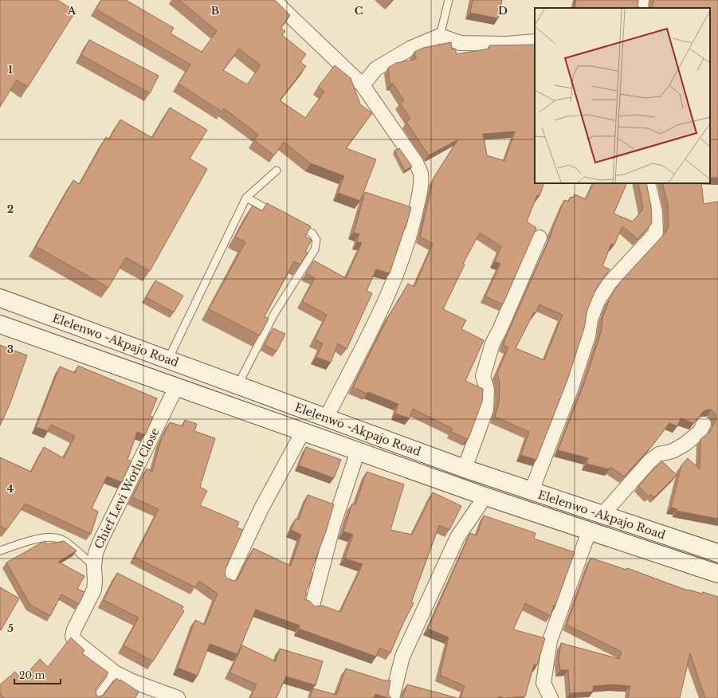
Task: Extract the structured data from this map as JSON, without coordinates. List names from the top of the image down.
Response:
{
  "streets": {
    "main road": ["Elelenwo -Akpajo Road"],
    "street": ["Chief Levi Worlu Close"]
  },
  "crossings": [
    ["Elelenwo -Akpajo Road", "Chief Levi Worlu Close"]
  ],
  "scale_bar": "20 m",
  "grid": {
    "columns": [
      "A",
      "B",
      "C",
      "D"
    ],
    "rows": [
      "1",
      "2",
      "3",
      "4",
      "5"
    ]
  }
}
